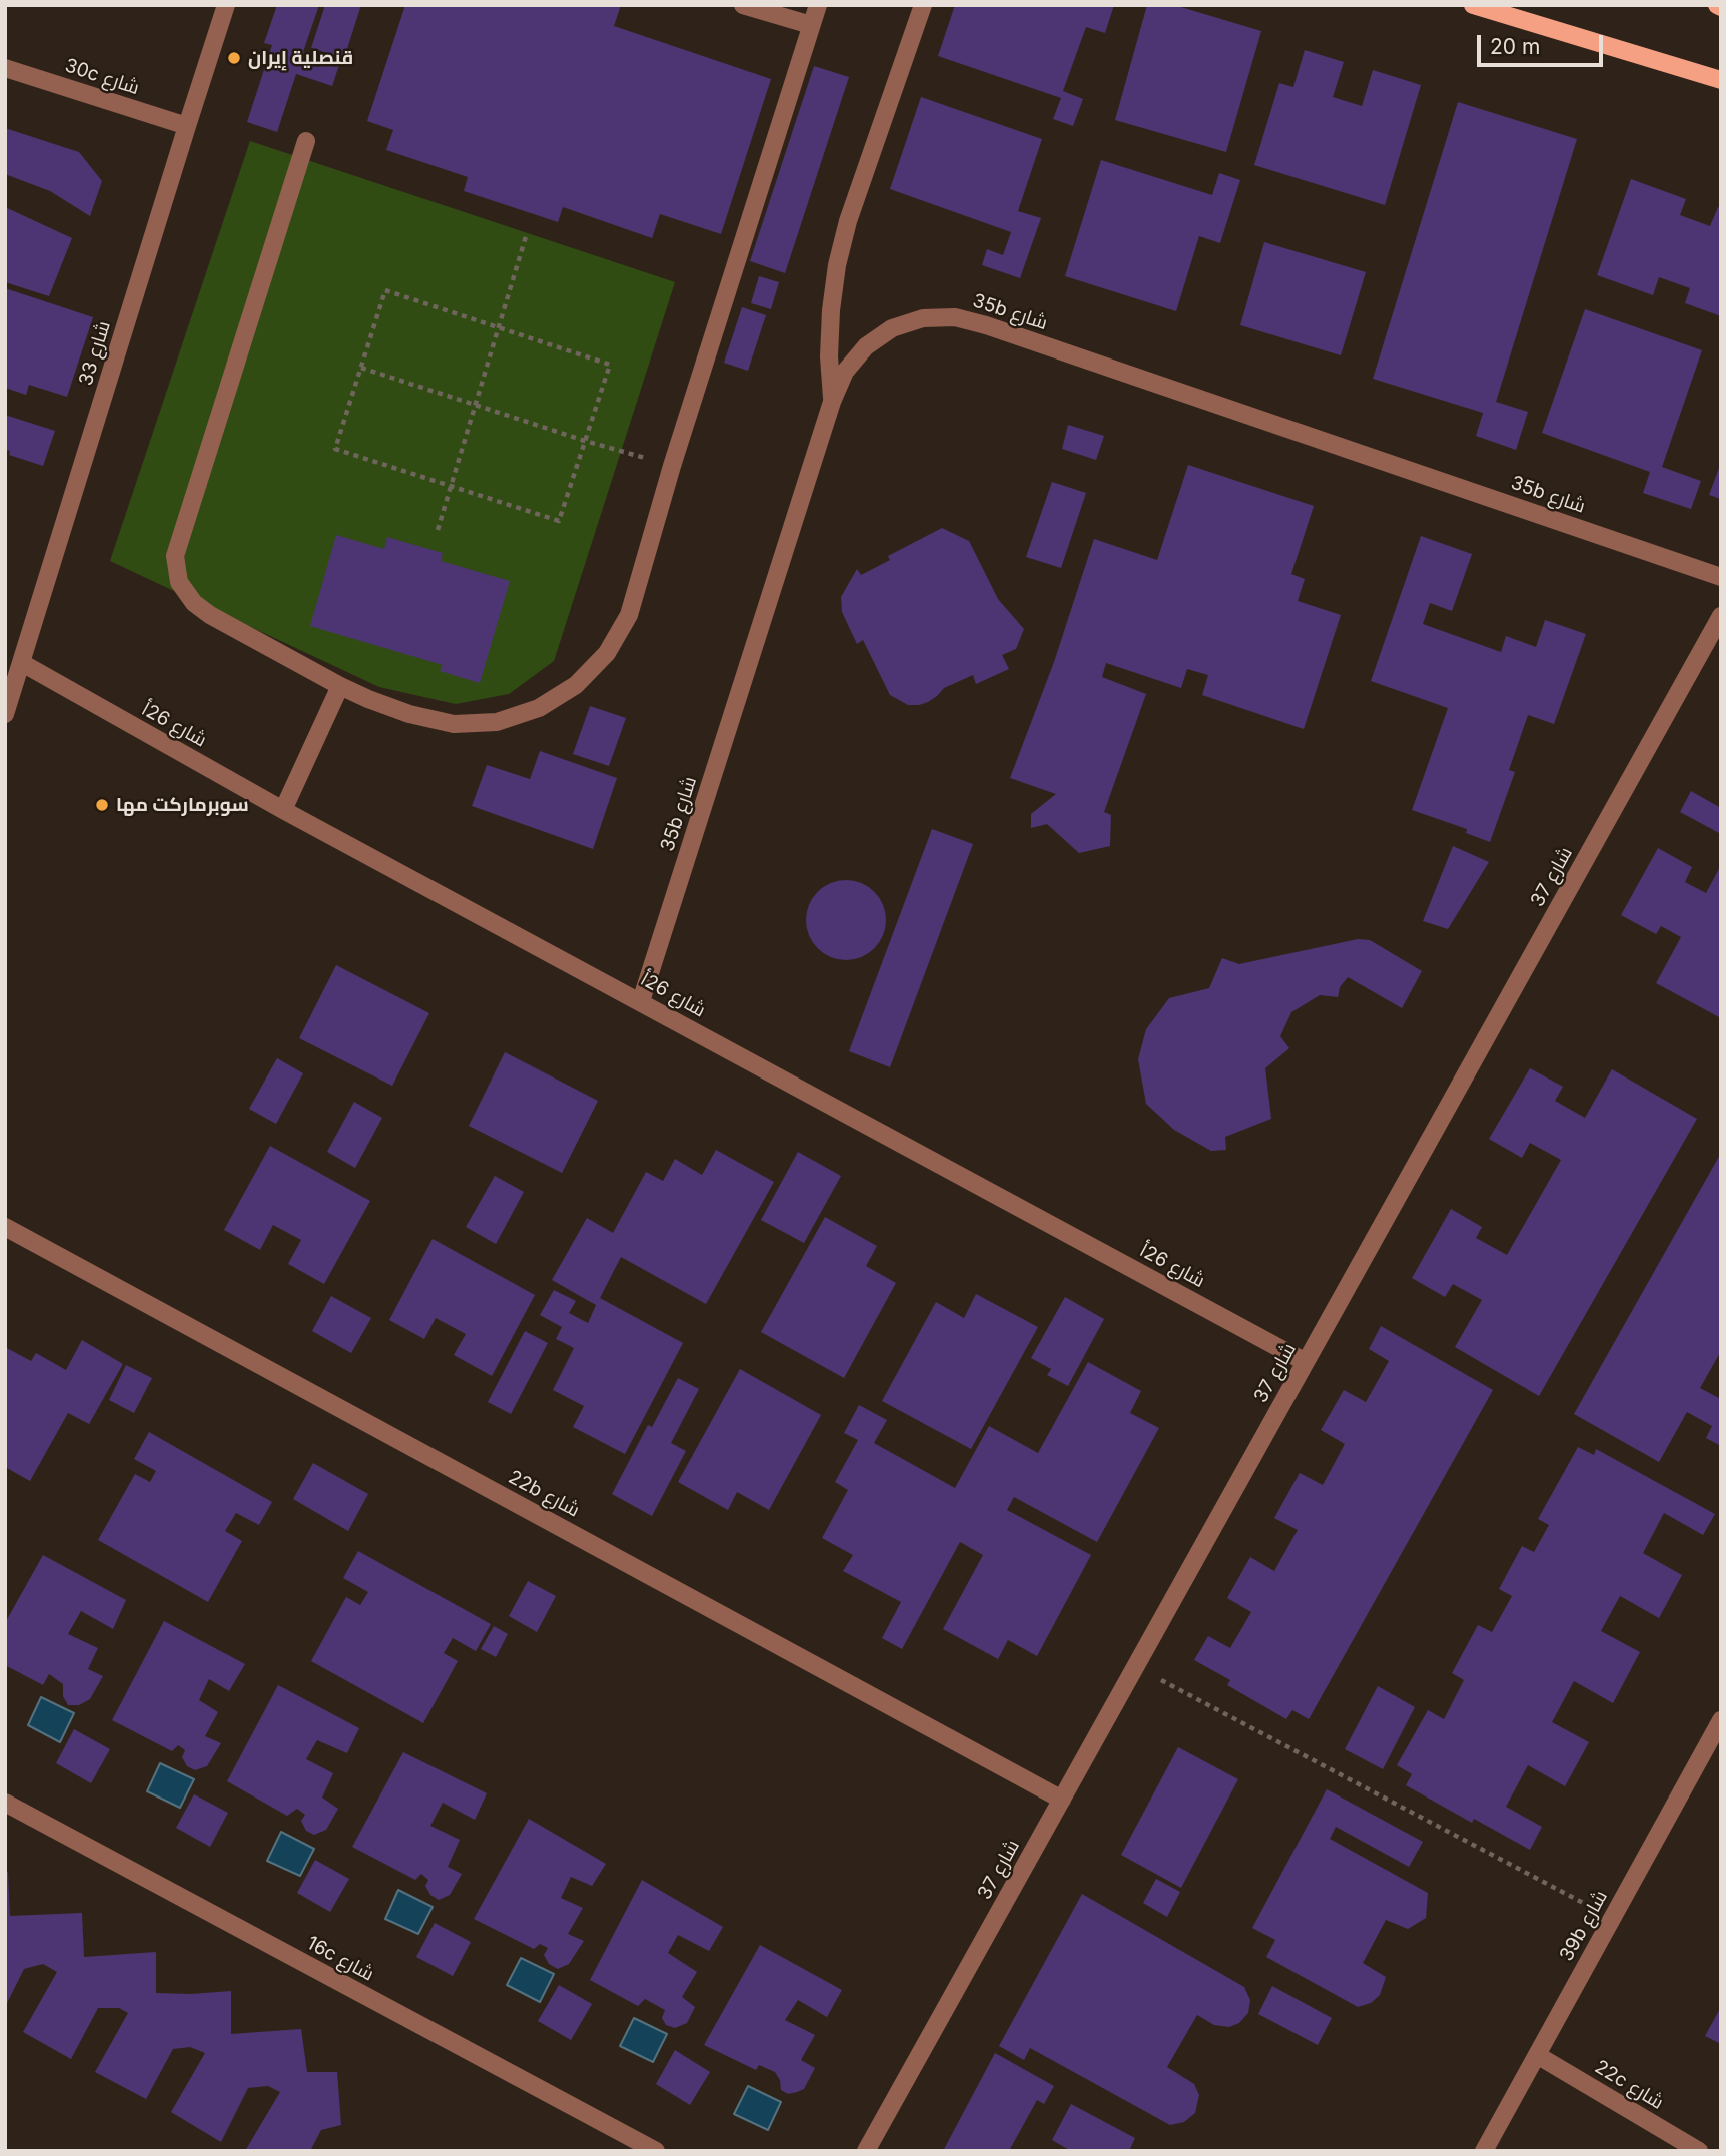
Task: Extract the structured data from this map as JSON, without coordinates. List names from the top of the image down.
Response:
{
  "streets": {
    "street": [
      "30c شارع",
      "35b شارع",
      "شارع 33",
      "شارع 26أ",
      "شارع 37",
      "22b شارع",
      "39b شارع",
      "16c شارع",
      "22c شارع"
    ]
  },
  "crossings": [
    ["30c شارع", "شارع 33"],
    ["35b شارع", "شارع 26أ"],
    ["شارع 33", "شارع 26أ"],
    ["شارع 26أ", "شارع 37"],
    ["شارع 37", "22b شارع"],
    ["39b شارع", "22c شارع"]
  ],
  "places": ["قنصلية إيران", "سوبرماركت مها"],
  "scale_bar": "20 m"
}
